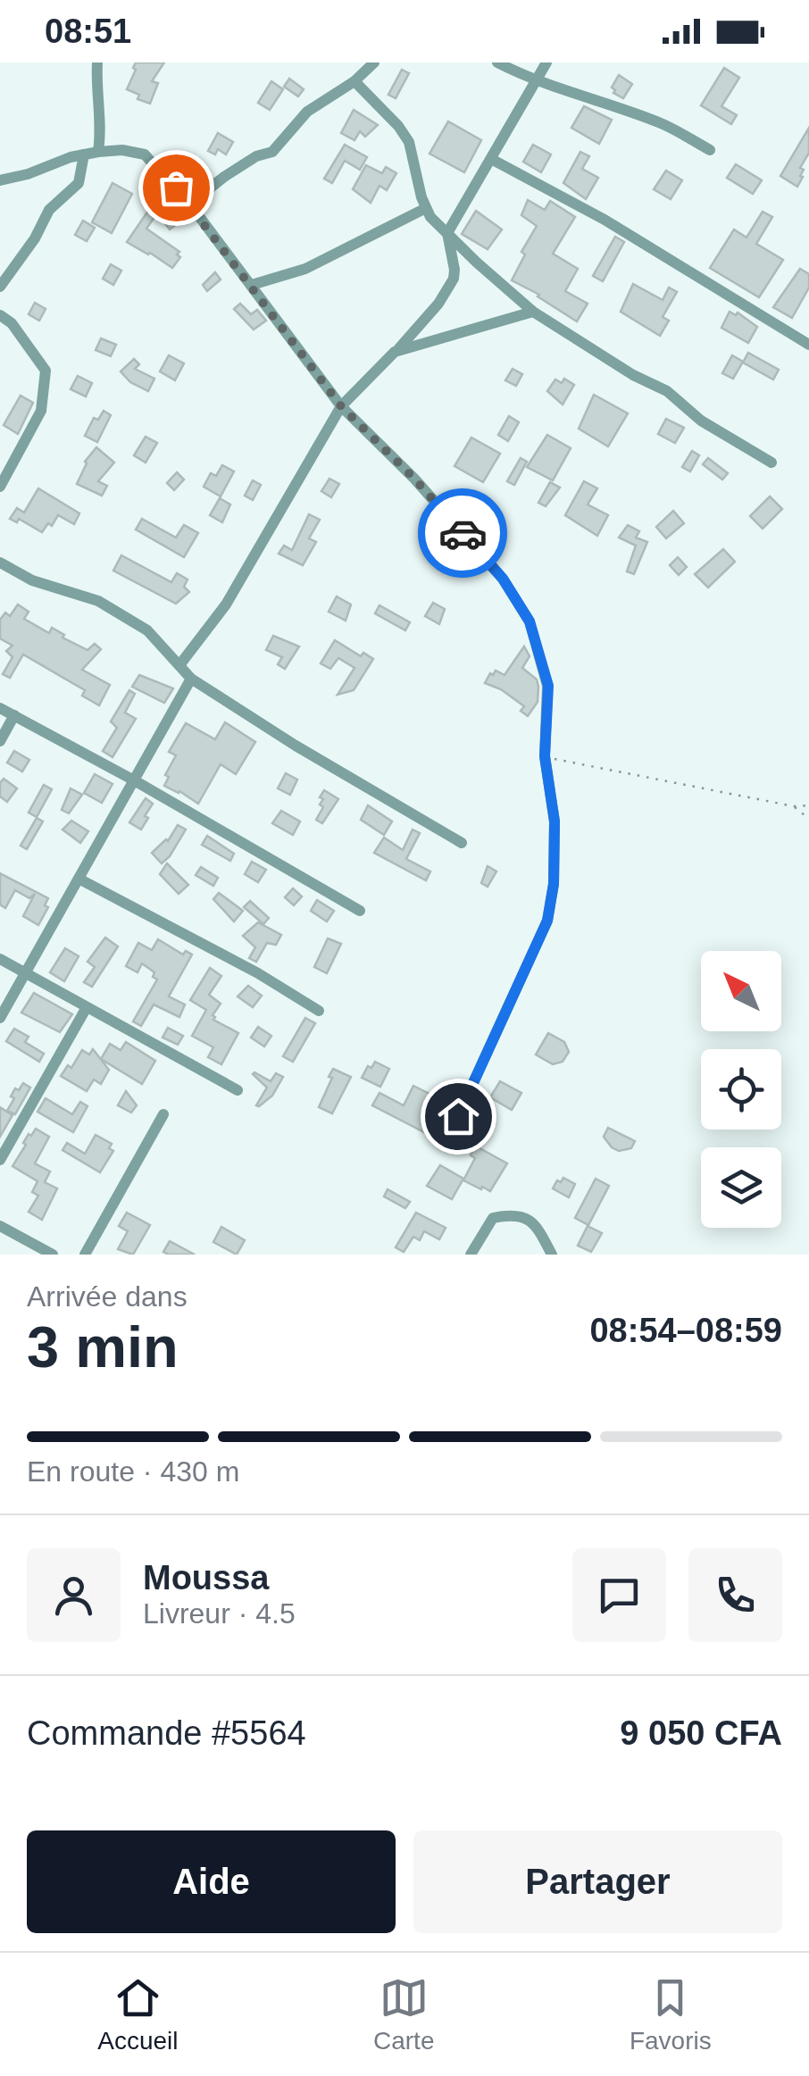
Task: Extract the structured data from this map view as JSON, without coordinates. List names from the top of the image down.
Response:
{
  "north": "top left",
  "page": {
    "status": "08:51",
    "heading": ["3 min", "Arrivée dans", "08:54–08:59"],
    "panel": [
      "Moussa",
      "Livreur · 4.5",
      "Commande #5564",
      "9 050 CFA"
    ],
    "bar": "En route · 430 m",
    "buttons": ["Aide", "Partager"],
    "tabs": ["Accueil", "Carte", "Favoris"]
  }
}
